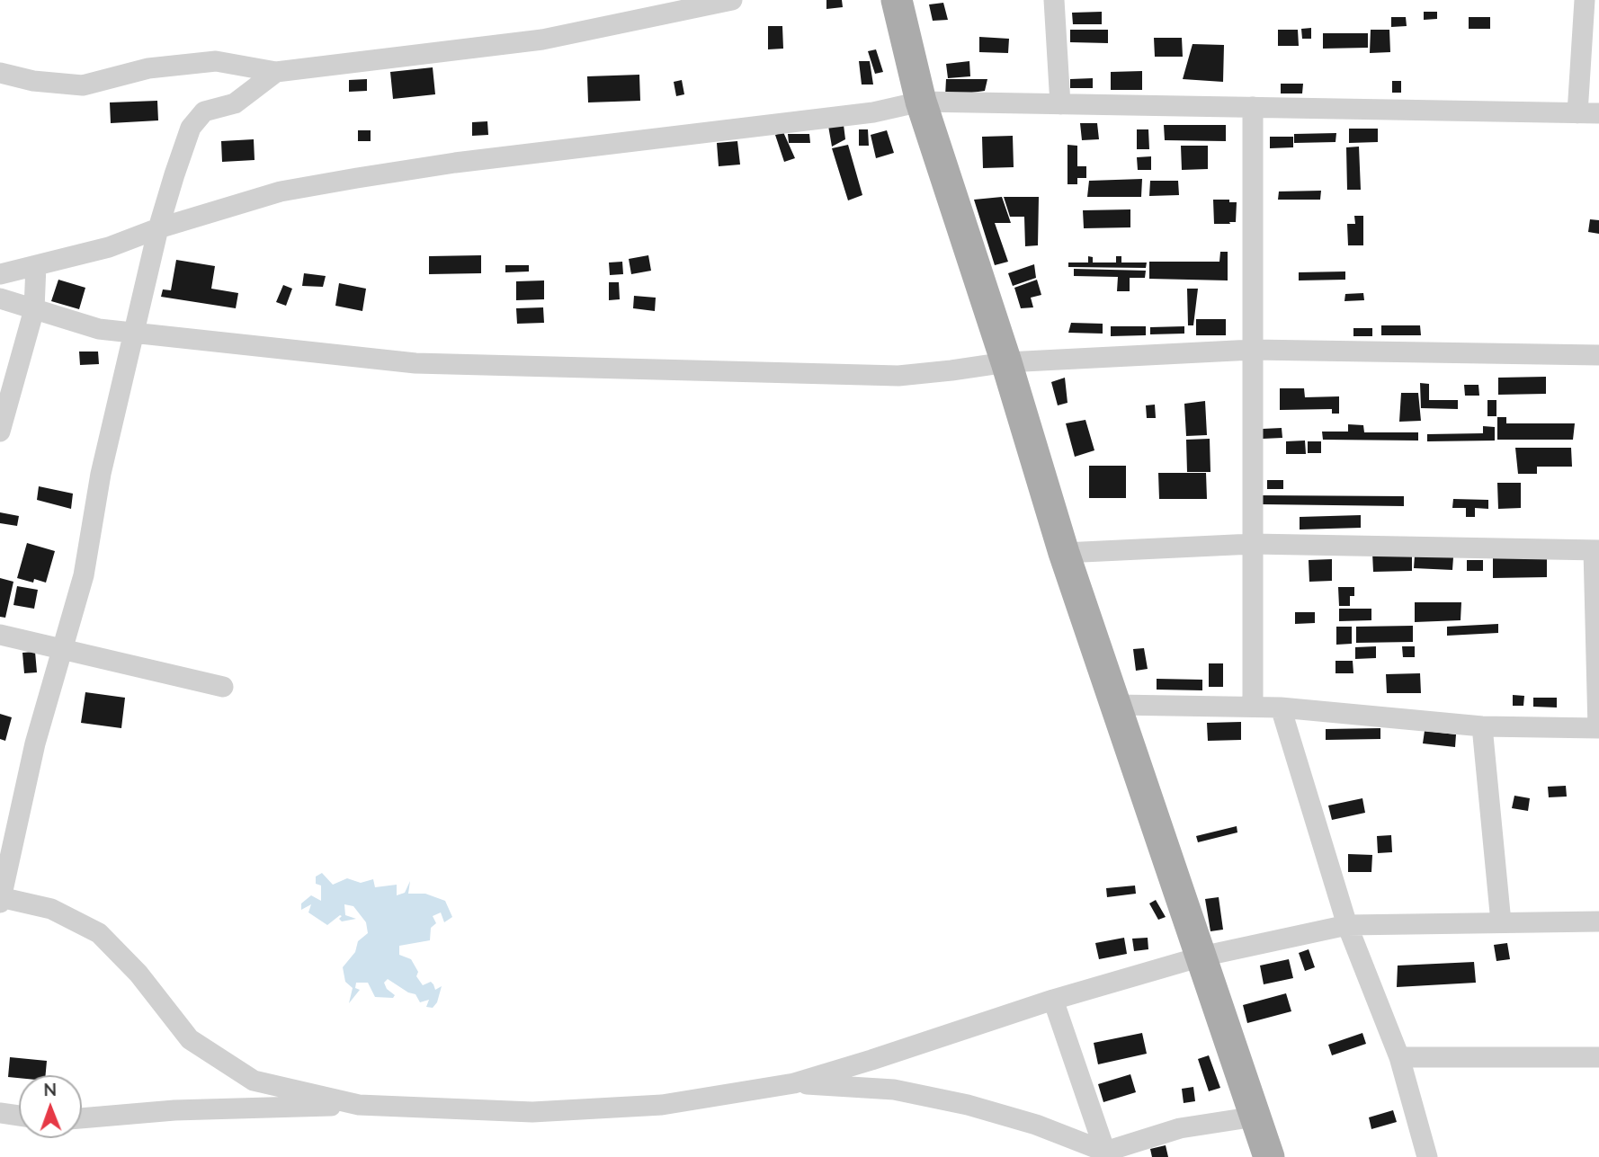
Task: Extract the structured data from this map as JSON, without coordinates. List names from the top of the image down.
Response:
{
  "north": "top"
}
